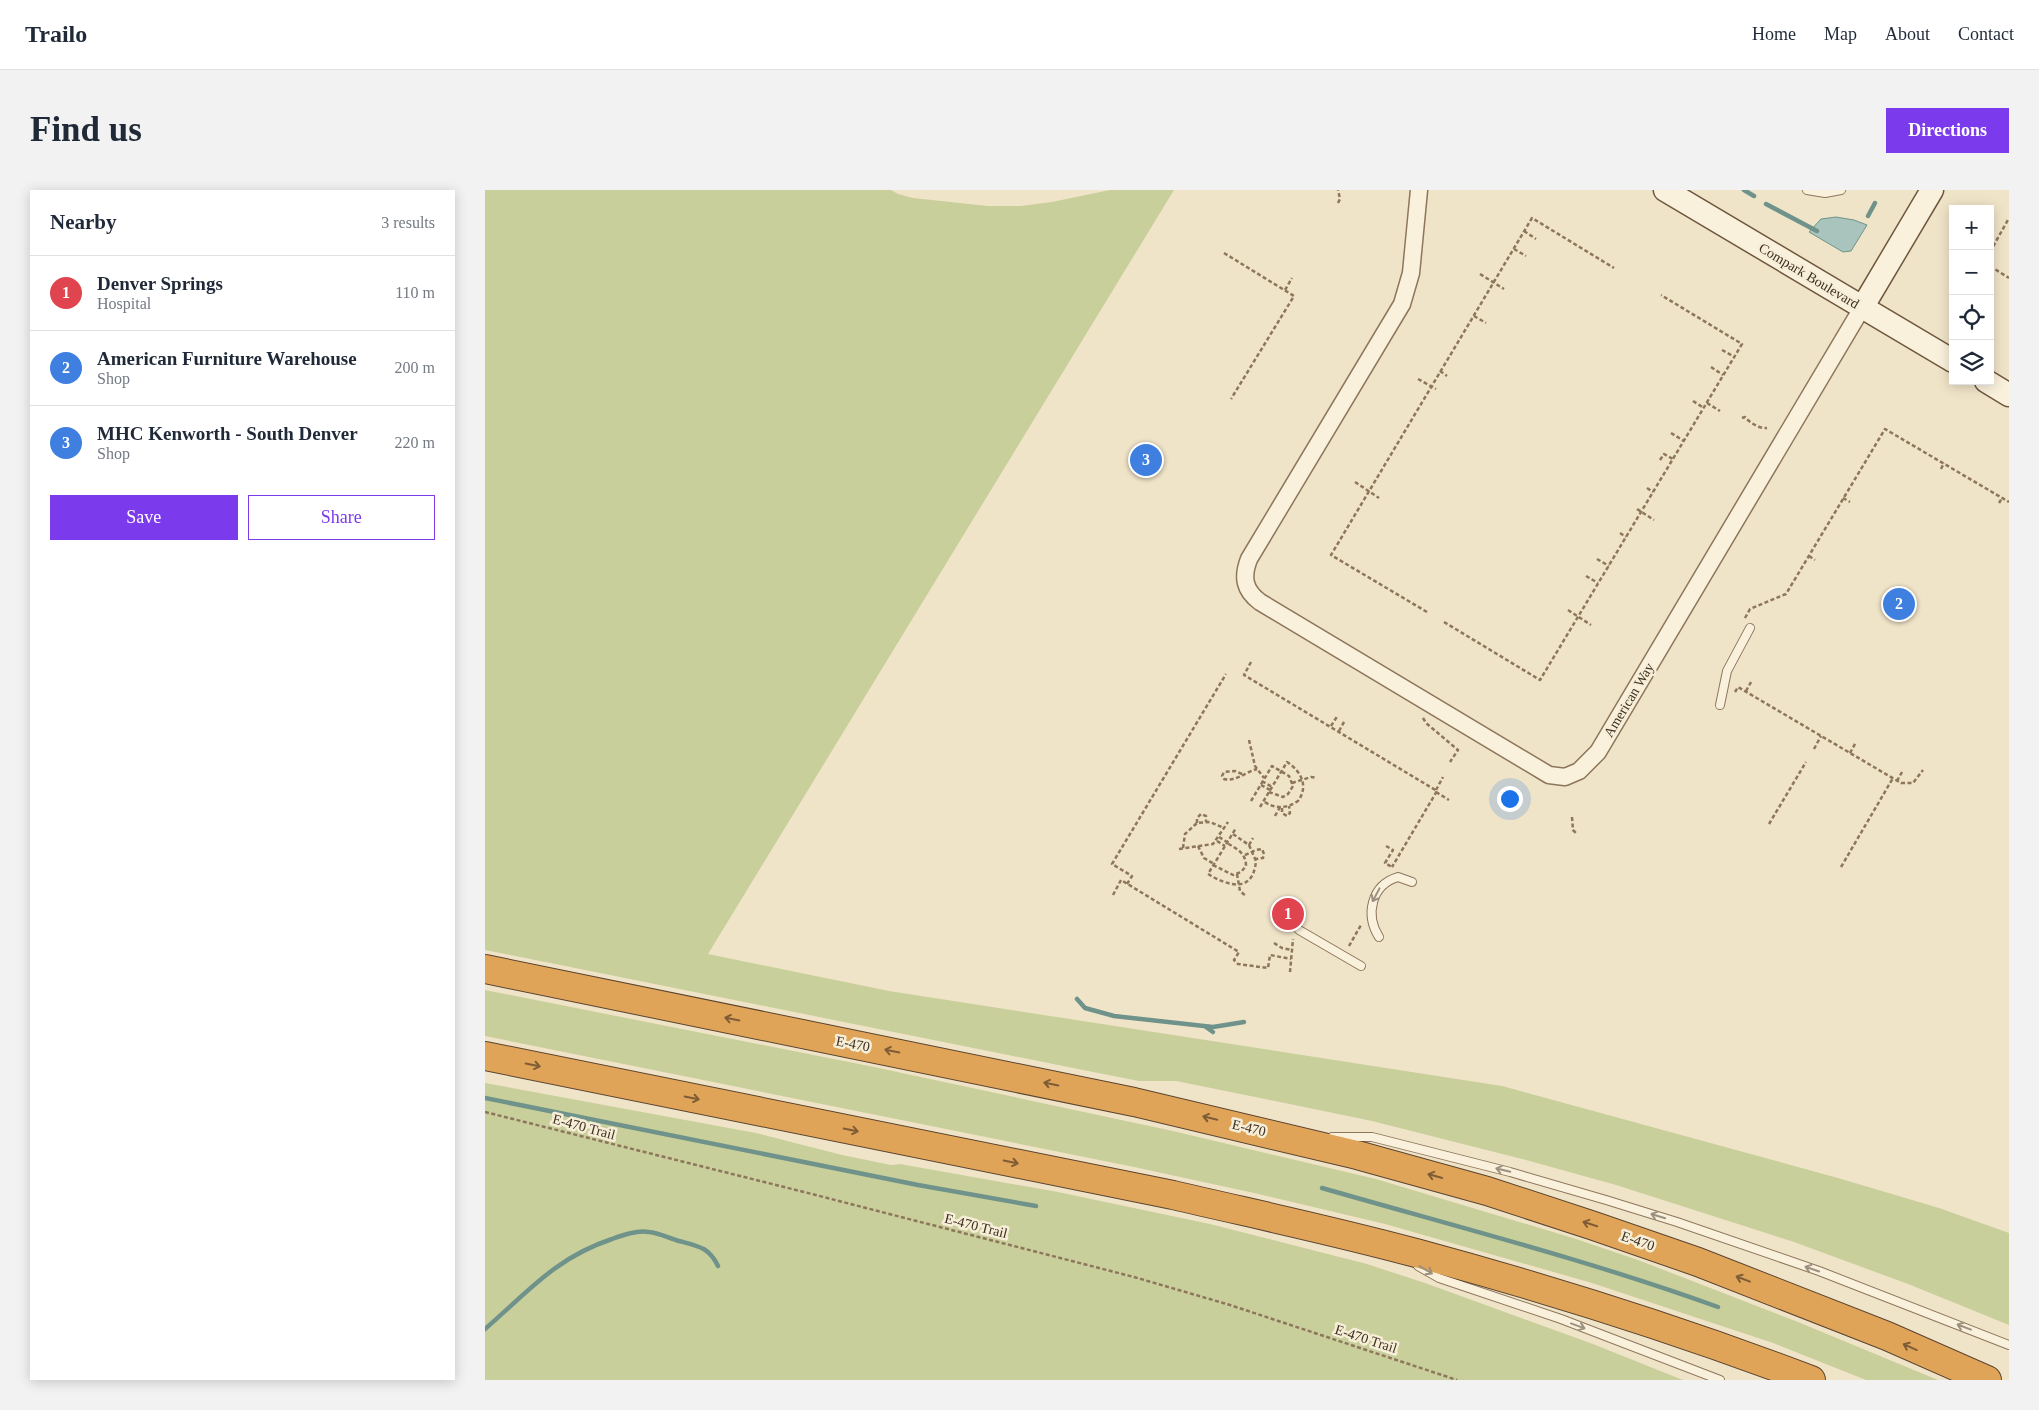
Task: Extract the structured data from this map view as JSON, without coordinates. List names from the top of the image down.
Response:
{
  "streets": {
    "highway": ["E-470"],
    "street": ["Compark Boulevard", "American Way"],
    "path": ["E-470 Trail"]
  },
  "crossings": [
    ["Compark Boulevard", "American Way"]
  ],
  "page": {
    "header": "Trailo",
    "nav": [
      "Home",
      "Map",
      "About",
      "Contact"
    ],
    "buttons": [
      "Directions",
      ["Save", "Share"]
    ],
    "title": "Find us",
    "heading": ["Nearby", "3 results"],
    "map_buttons": ["+", "−"],
    "list": [
      {
        "mark": "1",
        "name": "Denver Springs",
        "note": "Hospital",
        "value": "110 m"
      },
      {
        "mark": "2",
        "name": "American Furniture Warehouse",
        "note": "Shop",
        "value": "200 m"
      },
      {
        "mark": "3",
        "name": "MHC Kenworth - South Denver",
        "note": "Shop",
        "value": "220 m"
      }
    ],
    "pins": ["3", "2", "1"]
  }
}
